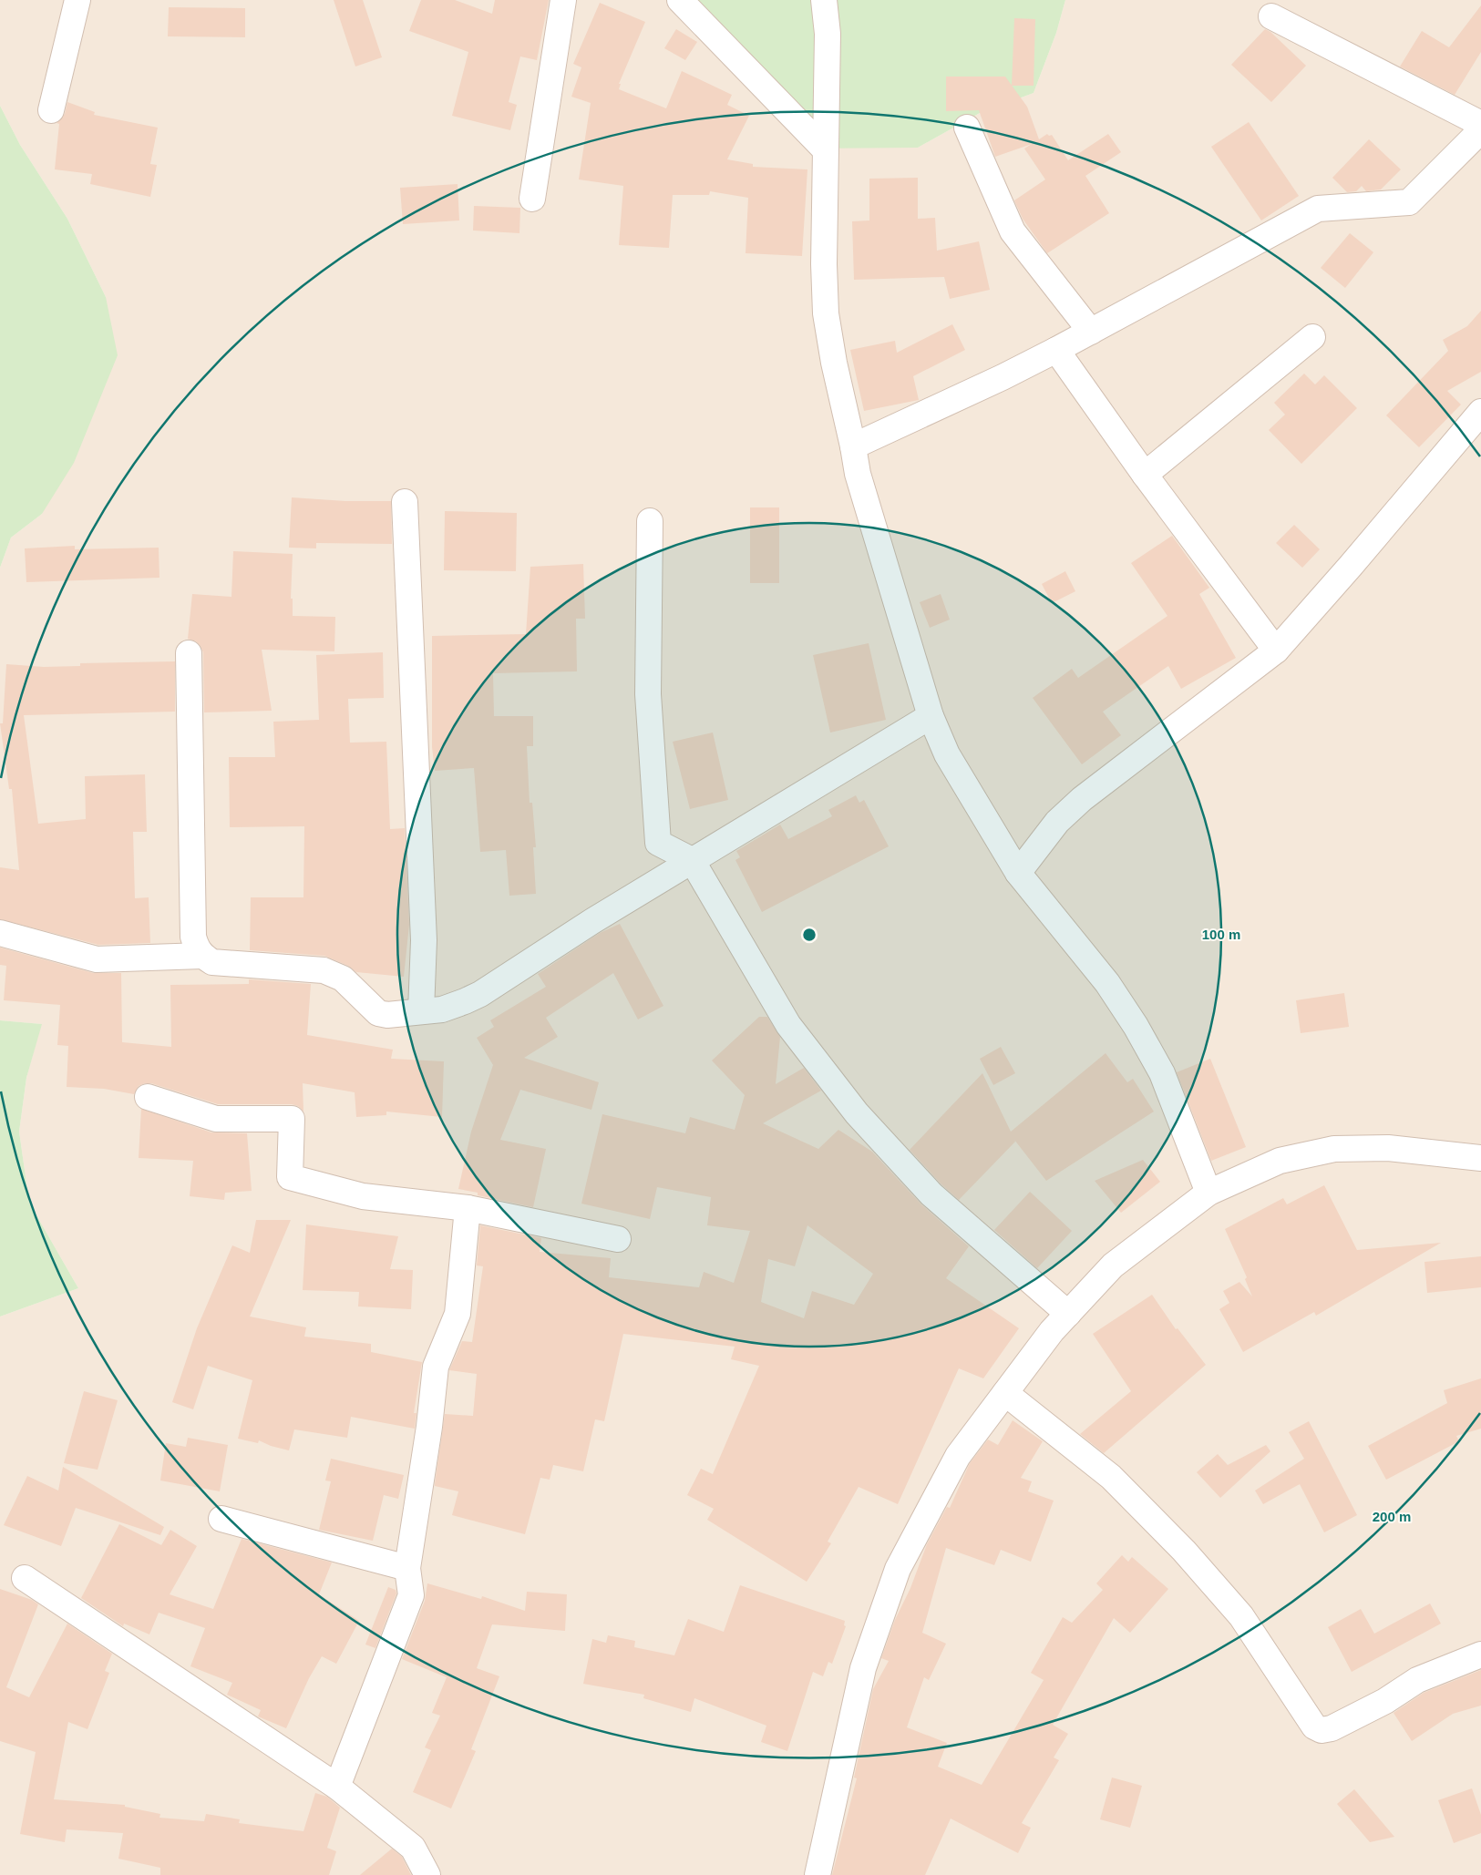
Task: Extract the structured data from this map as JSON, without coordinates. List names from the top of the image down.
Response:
{
  "rings": ["100 m", "200 m"]
}
